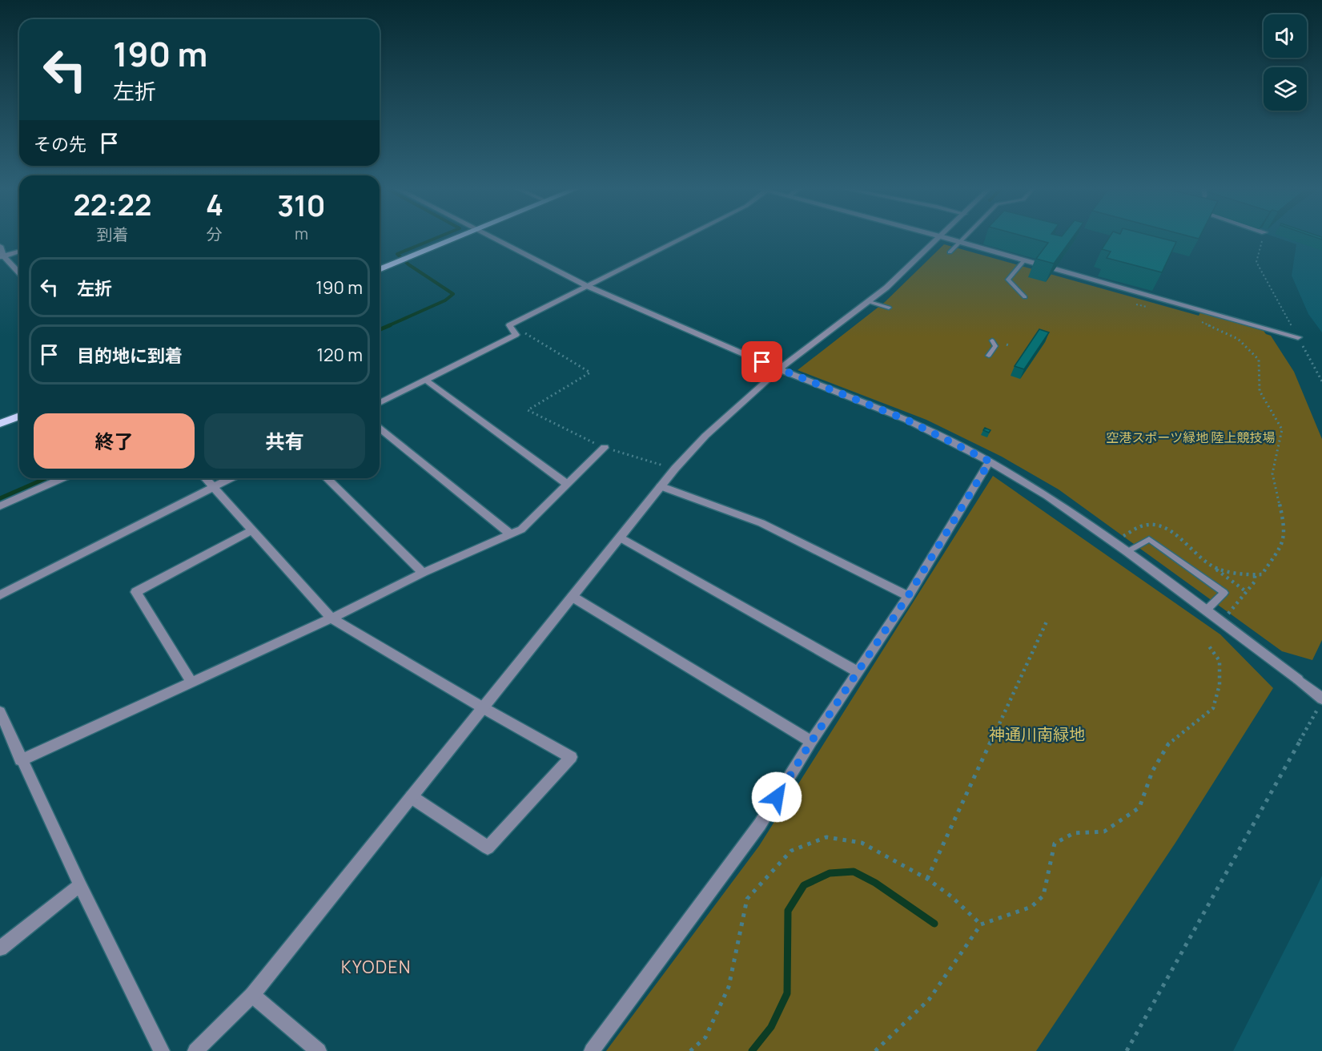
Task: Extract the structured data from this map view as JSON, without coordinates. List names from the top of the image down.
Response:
{
  "districts": ["KYODEN"],
  "parks": ["空港スポーツ緑地 陸上競技場", "神通川南緑地"],
  "page": {
    "turn": ["190 m", "左折"],
    "then": "その先",
    "eta": [
      "22:22",
      "到着",
      "4",
      "分",
      "310",
      "m"
    ],
    "list": [
      {
        "name": "左折",
        "value": "190 m"
      },
      {
        "name": "目的地に到着",
        "value": "120 m"
      }
    ],
    "buttons": ["終了", "共有"]
  }
}
